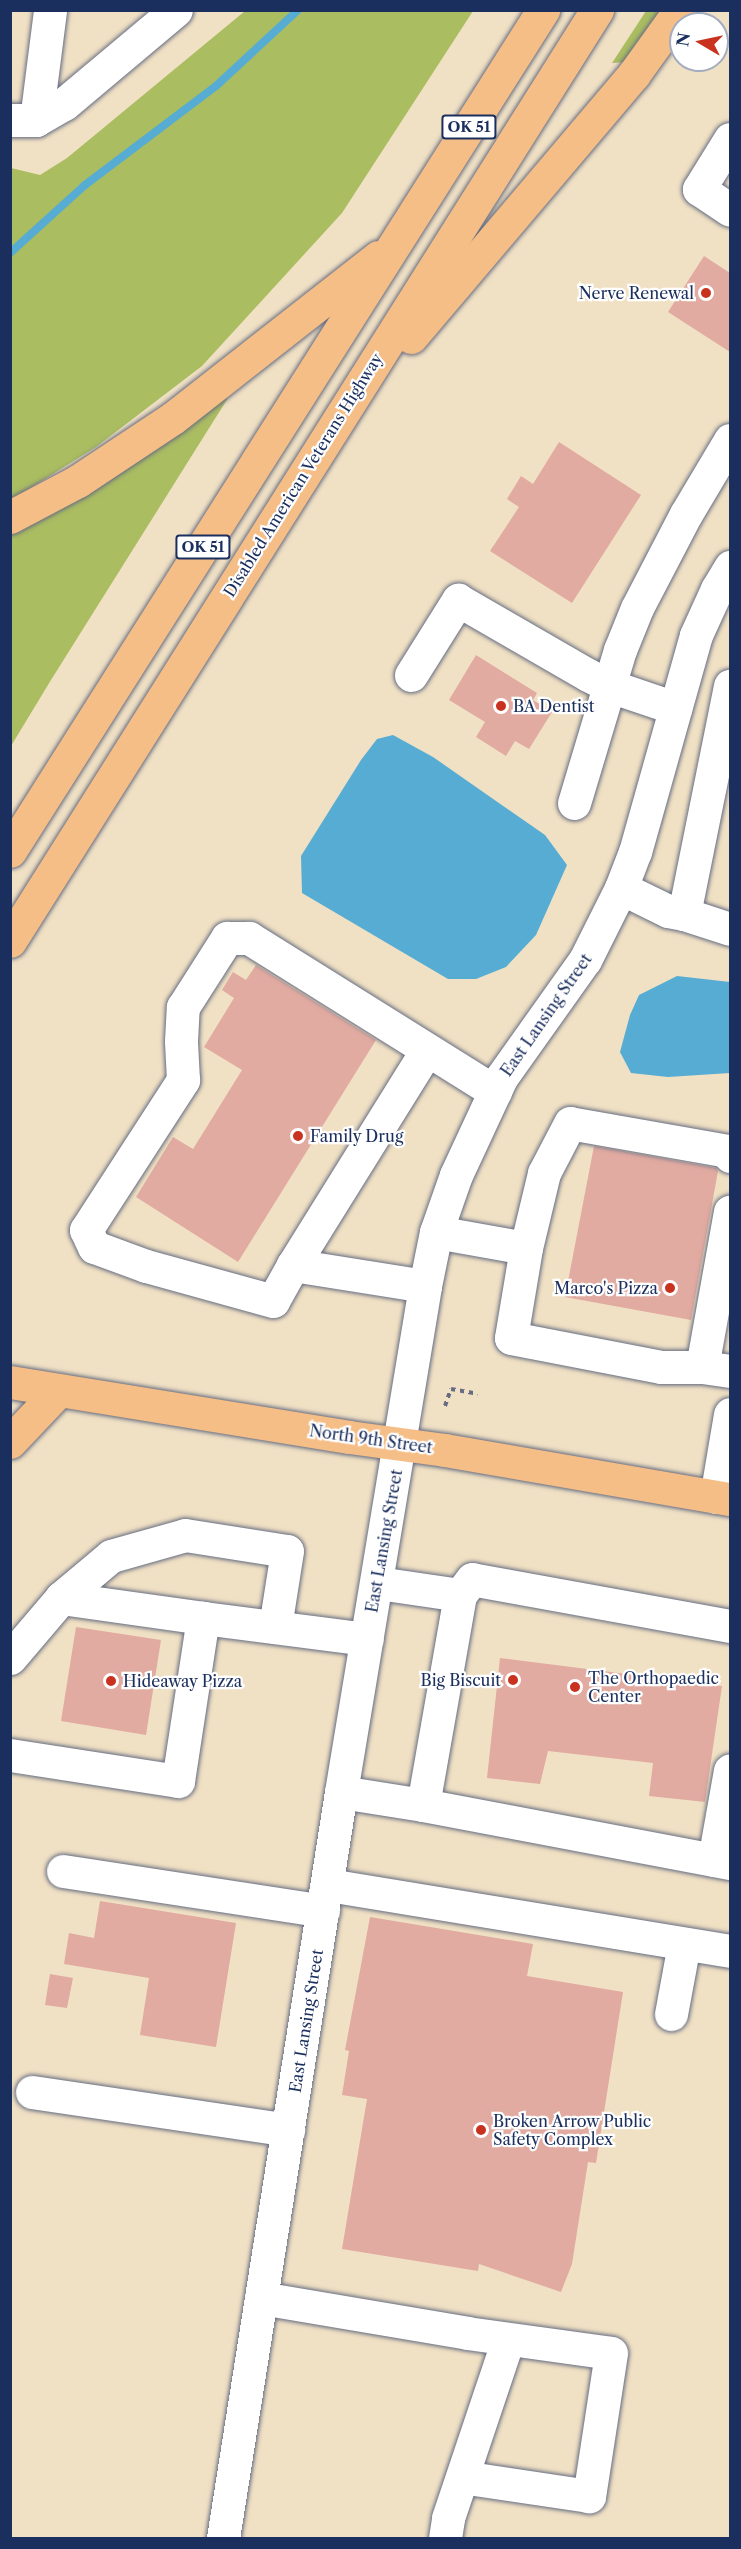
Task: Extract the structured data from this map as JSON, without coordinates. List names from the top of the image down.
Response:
{
  "streets": {
    "main road": ["OK 51", "Disabled American Veterans Highway", "North 9th Street"],
    "street": ["East Lansing Street"]
  },
  "crossings": [
    ["East Lansing Street", "North 9th Street"]
  ],
  "places": [
    "Nerve Renewal",
    "BA Dentist",
    "Family Drug",
    "Marco's Pizza",
    "Big Biscuit",
    "Hideaway Pizza",
    "The Orthopaedic Center",
    "Broken Arrow Public Safety Complex"
  ],
  "north": "left"
}
